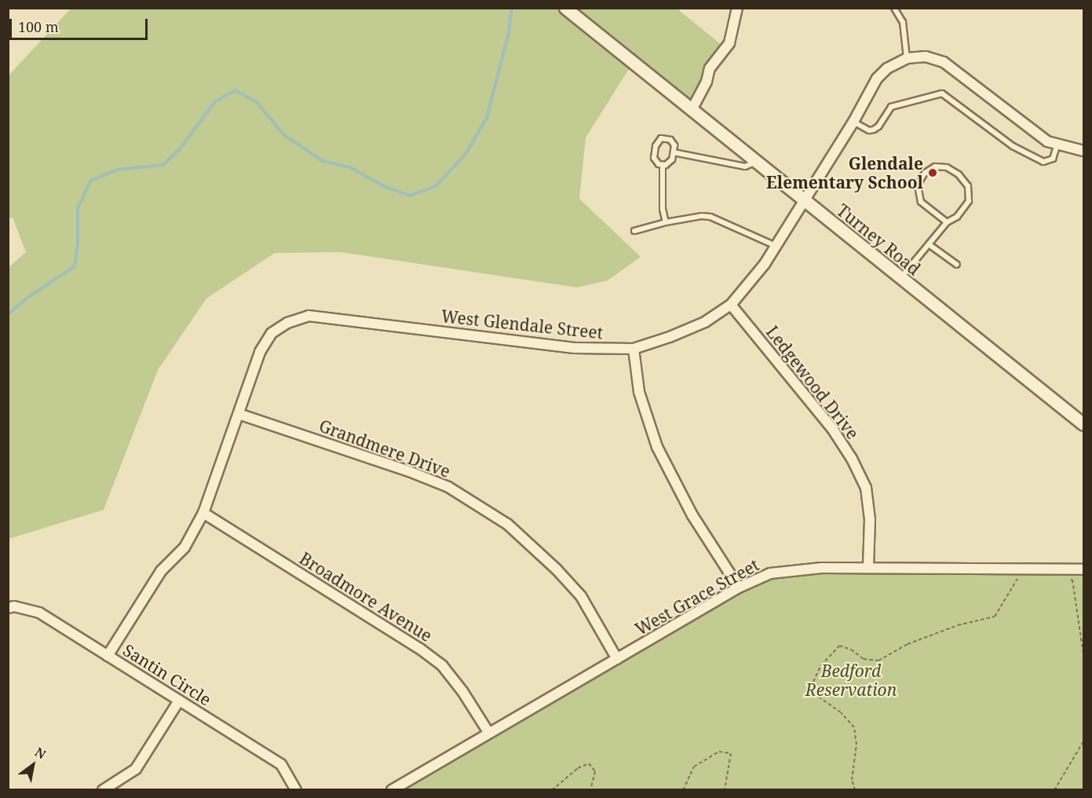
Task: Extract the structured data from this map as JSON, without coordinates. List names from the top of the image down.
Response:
{
  "streets": {
    "street": [
      "Turney Road",
      "West Glendale Street",
      "Ledgewood Drive",
      "Grandmere Drive",
      "Broadmore Avenue",
      "West Grace Street",
      "Santin Circle"
    ]
  },
  "crossings": [
    ["Turney Road", "West Glendale Street"],
    ["West Glendale Street", "Ledgewood Drive"],
    ["West Glendale Street", "Grandmere Drive"],
    ["West Glendale Street", "Broadmore Avenue"],
    ["West Glendale Street", "Santin Circle"],
    ["Ledgewood Drive", "West Grace Street"],
    ["Grandmere Drive", "West Grace Street"],
    ["Broadmore Avenue", "West Grace Street"]
  ],
  "parks": ["Bedford Reservation"],
  "places": ["Glendale Elementary School"],
  "scale_bar": "100 m",
  "north": "top right"
}
